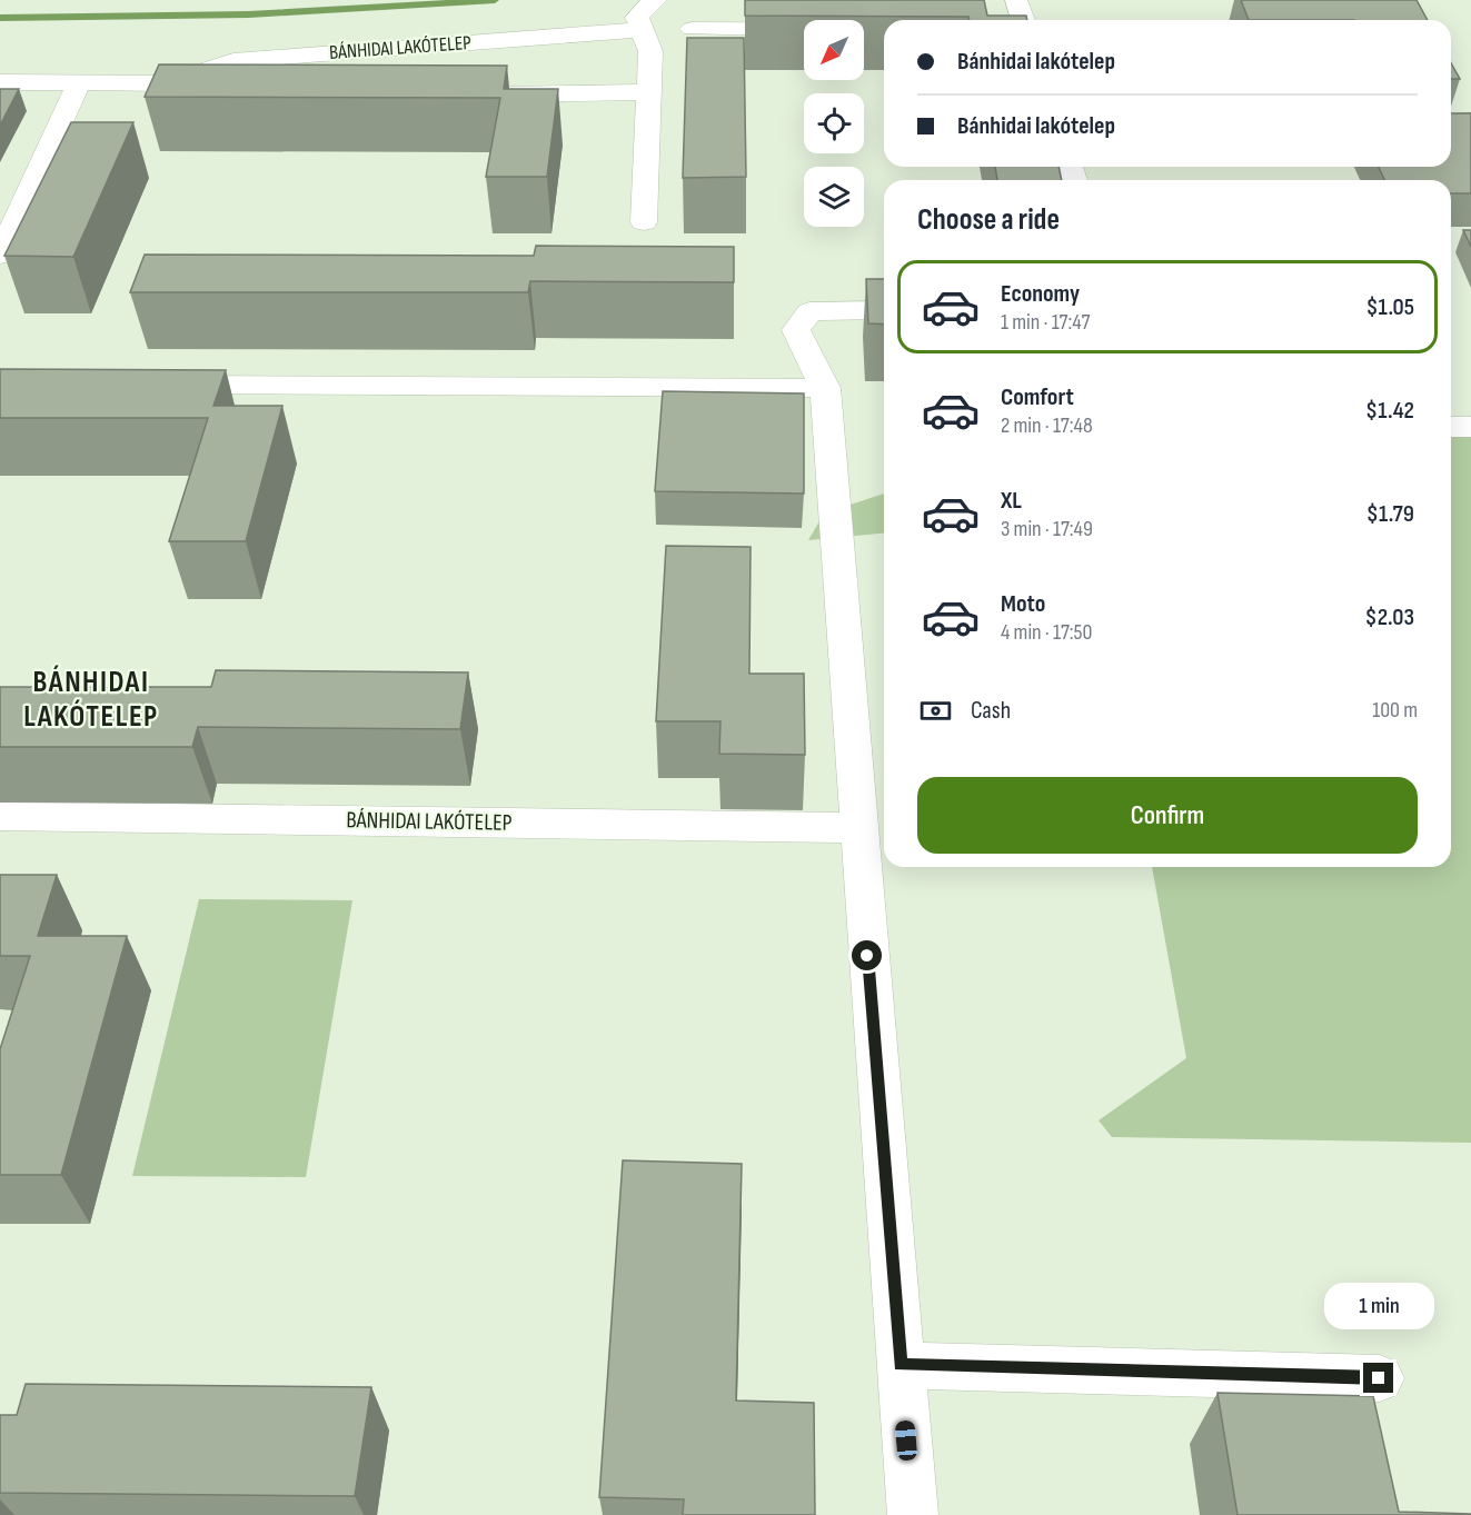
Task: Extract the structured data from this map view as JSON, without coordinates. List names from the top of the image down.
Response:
{
  "streets": {
    "street": ["BÁNHIDAI LAKÓTELEP"]
  },
  "districts": ["BÁNHIDAI LAKÓTELEP"],
  "north": "bottom left",
  "page": {
    "banner": ["Bánhidai lakótelep", "Bánhidai lakótelep"],
    "heading": "Choose a ride",
    "list": [
      {
        "name": "Economy",
        "note": "1 min · 17:47",
        "value": "$1.05"
      },
      {
        "name": "Comfort",
        "note": "2 min · 17:48",
        "value": "$1.42"
      },
      {
        "name": "XL",
        "note": "3 min · 17:49",
        "value": "$1.79"
      },
      {
        "name": "Moto",
        "note": "4 min · 17:50",
        "value": "$2.03"
      }
    ],
    "pay": ["Cash", "100 m"],
    "buttons": "Confirm",
    "bubble": "1 min"
  }
}
